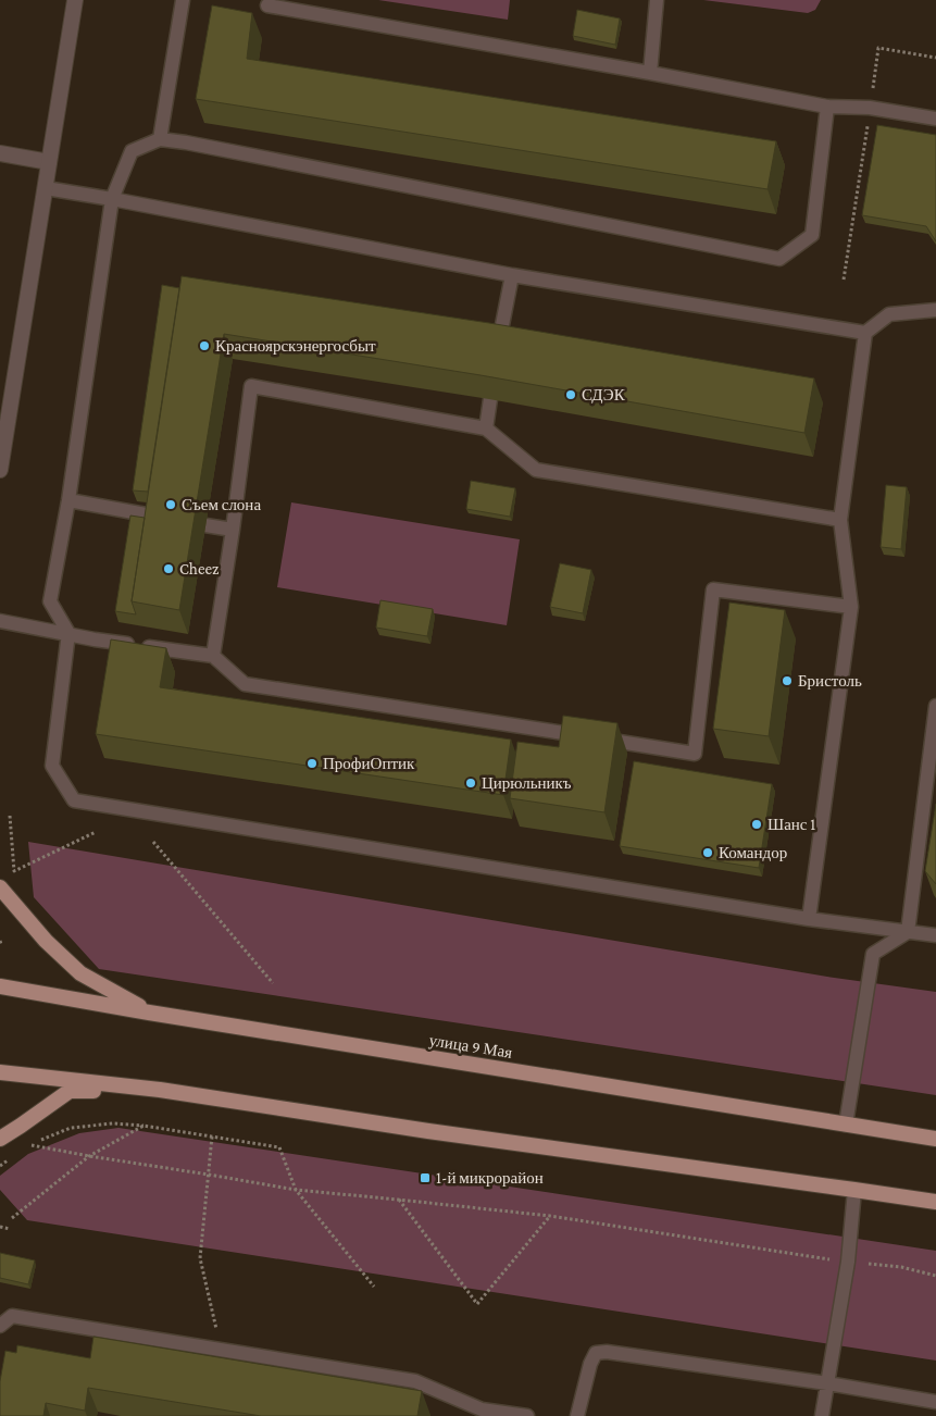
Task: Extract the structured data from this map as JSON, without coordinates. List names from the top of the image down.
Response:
{
  "streets": {
    "main road": ["улица 9 Мая"]
  },
  "places": {
    "other": [
      "Красноярскэнергосбыт",
      "СДЭК",
      "Съем слона",
      "Cheez",
      "Бристоль",
      "ПрофиОптик",
      "Цирюльникъ",
      "Шанс 1",
      "Командор"
    ],
    "transit": ["1-й микрорайон"]
  }
}
